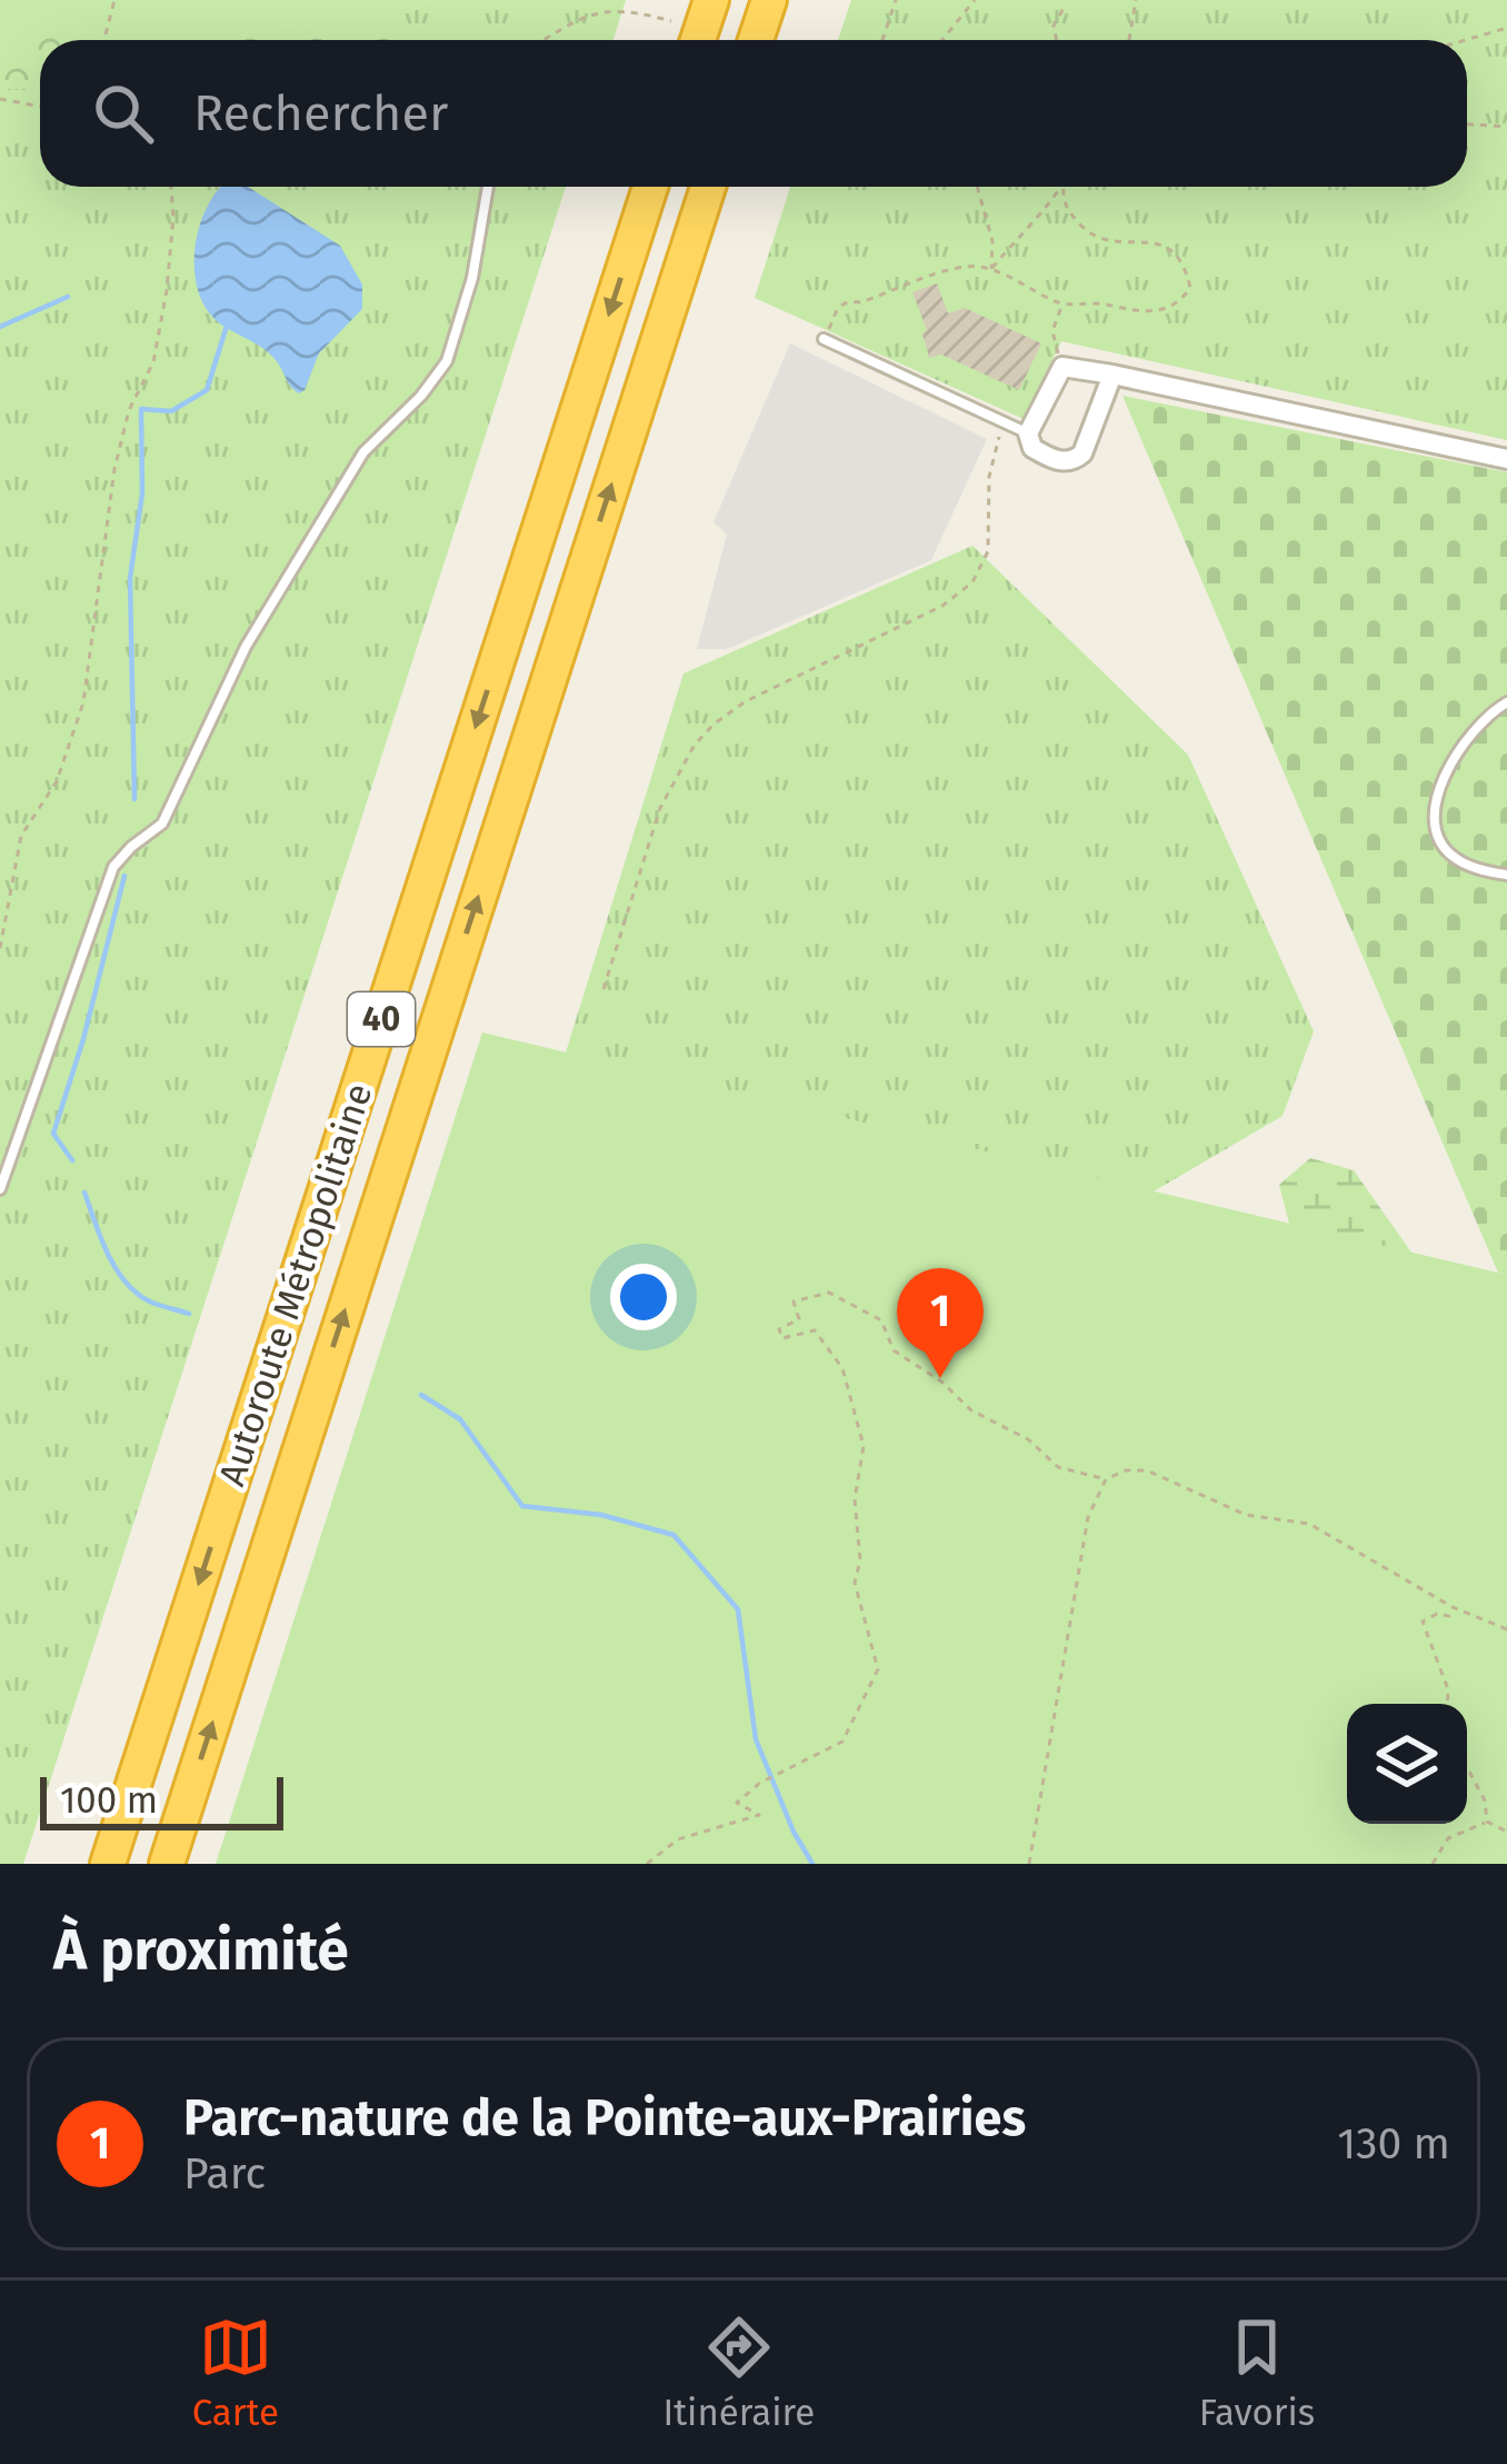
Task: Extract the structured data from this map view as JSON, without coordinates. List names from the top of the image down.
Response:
{
  "streets": {
    "highway": ["40", "Autoroute Métropolitaine"]
  },
  "scale_bar": "100 m",
  "page": {
    "search": "Rechercher",
    "pins": "1",
    "scale": "100 m",
    "heading": "À proximité",
    "list": [
      {
        "mark": "1",
        "name": "Parc-nature de la Pointe-aux-Prairies",
        "note": "Parc",
        "value": "130 m"
      }
    ],
    "nav": ["Carte", "Itinéraire", "Favoris"]
  }
}
